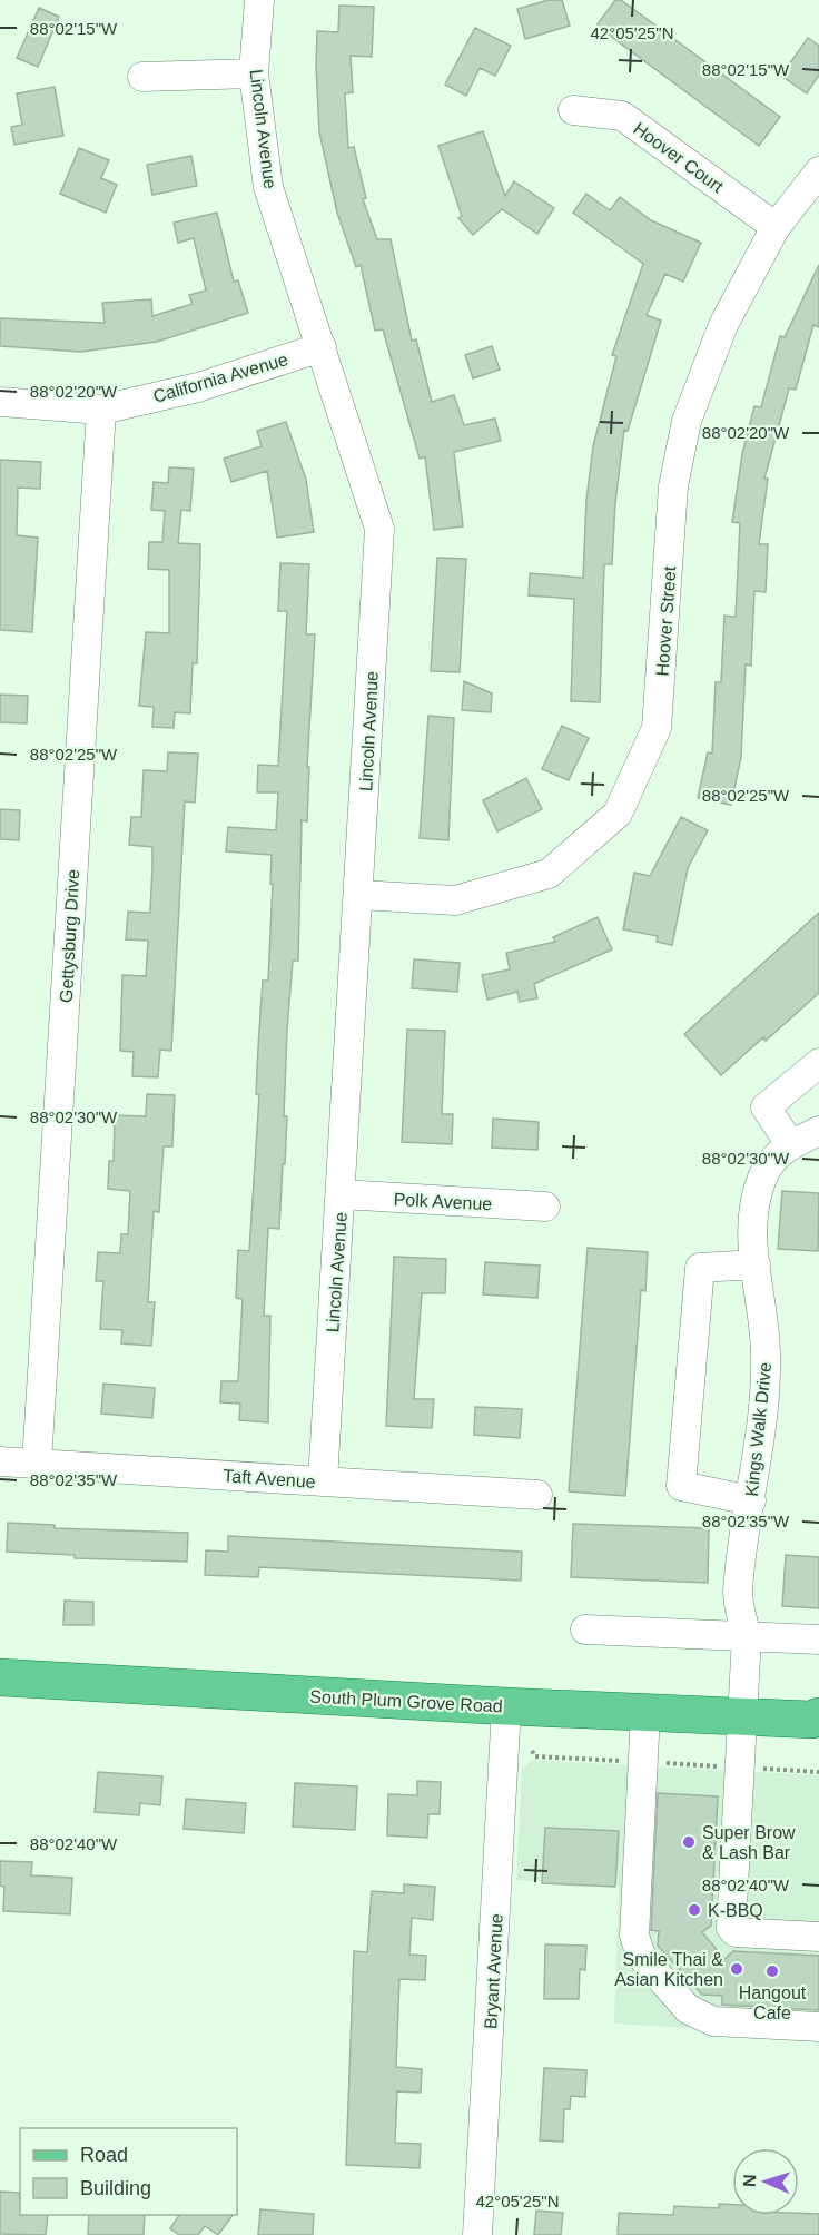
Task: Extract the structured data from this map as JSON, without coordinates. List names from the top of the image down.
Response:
{
  "streets": {
    "main road": ["South Plum Grove Road"],
    "street": [
      "Lincoln Avenue",
      "Hoover Court",
      "California Avenue",
      "Hoover Street",
      "Gettysburg Drive",
      "Polk Avenue",
      "Kings Walk Drive",
      "Taft Avenue",
      "Bryant Avenue"
    ]
  },
  "crossings": [
    ["Lincoln Avenue", "California Avenue"],
    ["Lincoln Avenue", "Hoover Street"],
    ["Lincoln Avenue", "Polk Avenue"],
    ["Lincoln Avenue", "Taft Avenue"],
    ["Hoover Court", "Hoover Street"],
    ["California Avenue", "Gettysburg Drive"],
    ["Gettysburg Drive", "Taft Avenue"],
    ["Kings Walk Drive", "South Plum Grove Road"],
    ["South Plum Grove Road", "Bryant Avenue"]
  ],
  "places": [
    "Super Brow & Lash Bar",
    "K-BBQ",
    "Smile Thai & Asian Kitchen",
    "Hangout Cafe"
  ],
  "legend": ["Road", "Building"],
  "north": "left",
  "coordinates": [
    "88°02'15\"W",
    "42°05'25\"N",
    "88°02'20\"W",
    "88°02'25\"W",
    "88°02'30\"W",
    "88°02'35\"W",
    "88°02'40\"W"
  ]
}
